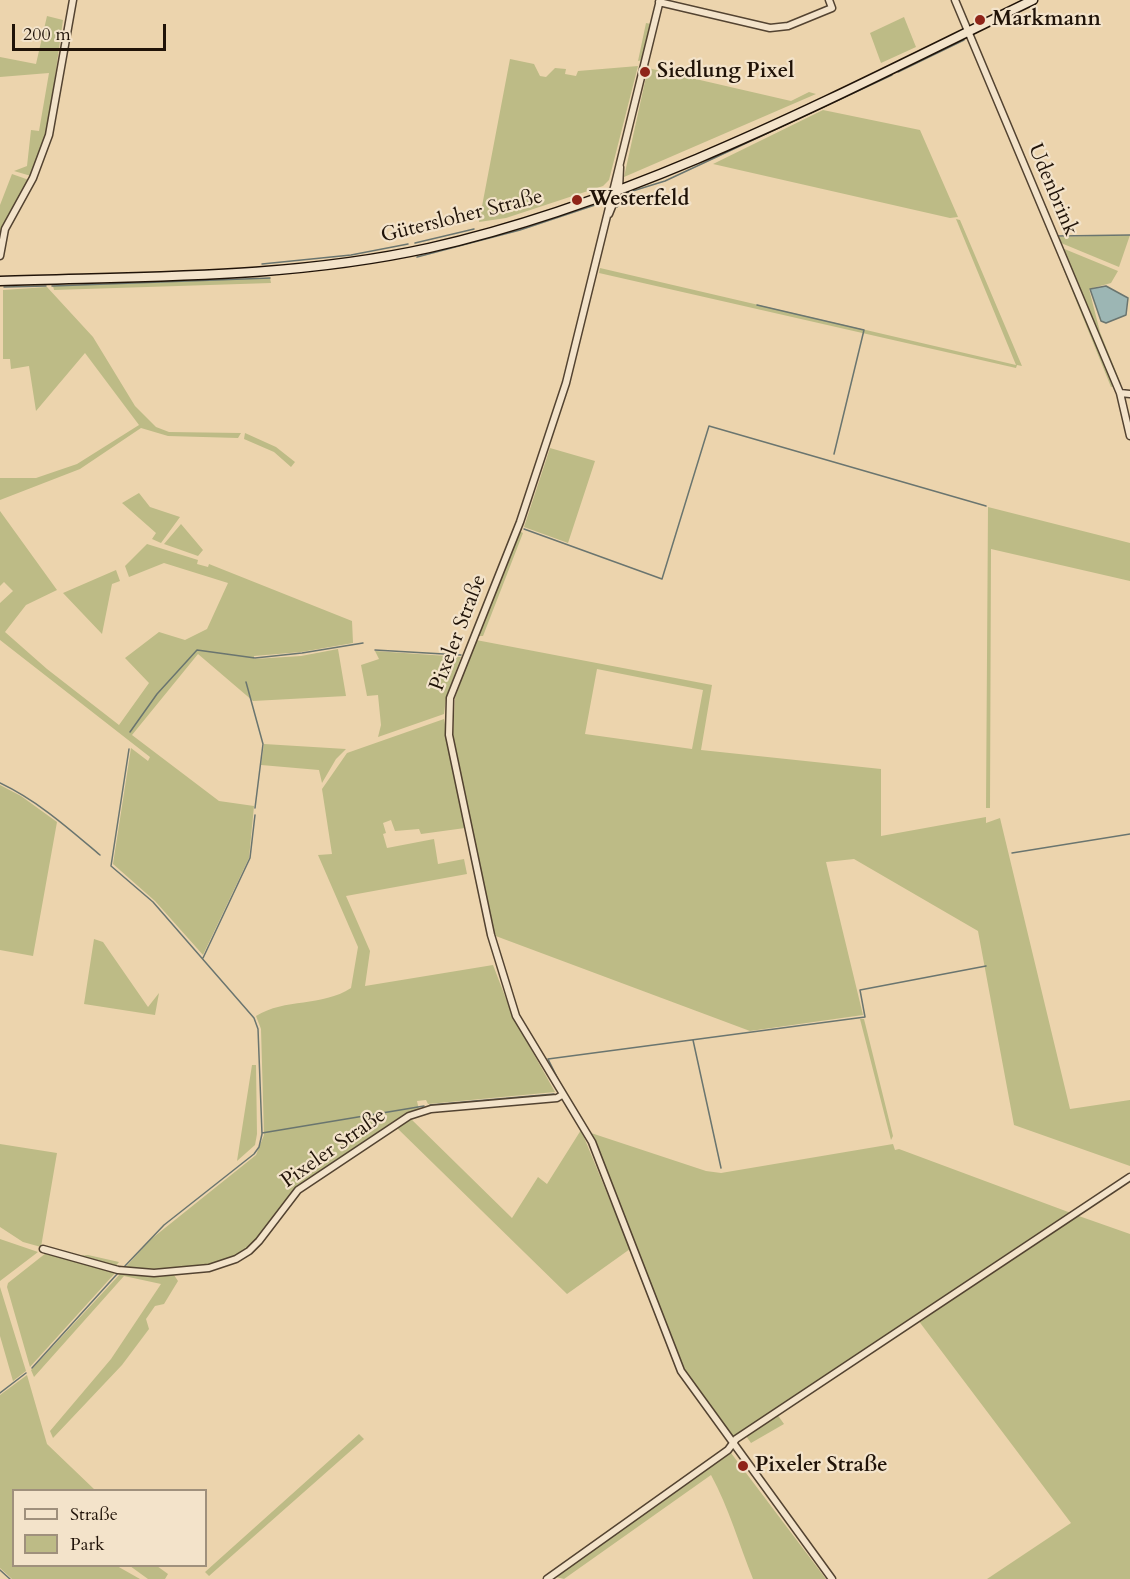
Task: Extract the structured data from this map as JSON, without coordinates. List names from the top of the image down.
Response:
{
  "streets": {
    "main road": ["Gütersloher Straße"],
    "street": ["Udenbrink", "Pixeler Straße"]
  },
  "crossings": [
    ["Udenbrink", "Gütersloher Straße"],
    ["Gütersloher Straße", "Pixeler Straße"]
  ],
  "places": [
    "Markmann",
    "Siedlung Pixel",
    "Westerfeld",
    "Pixeler Straße"
  ],
  "legend": ["Straße", "Park"],
  "scale_bar": "200 m"
}
